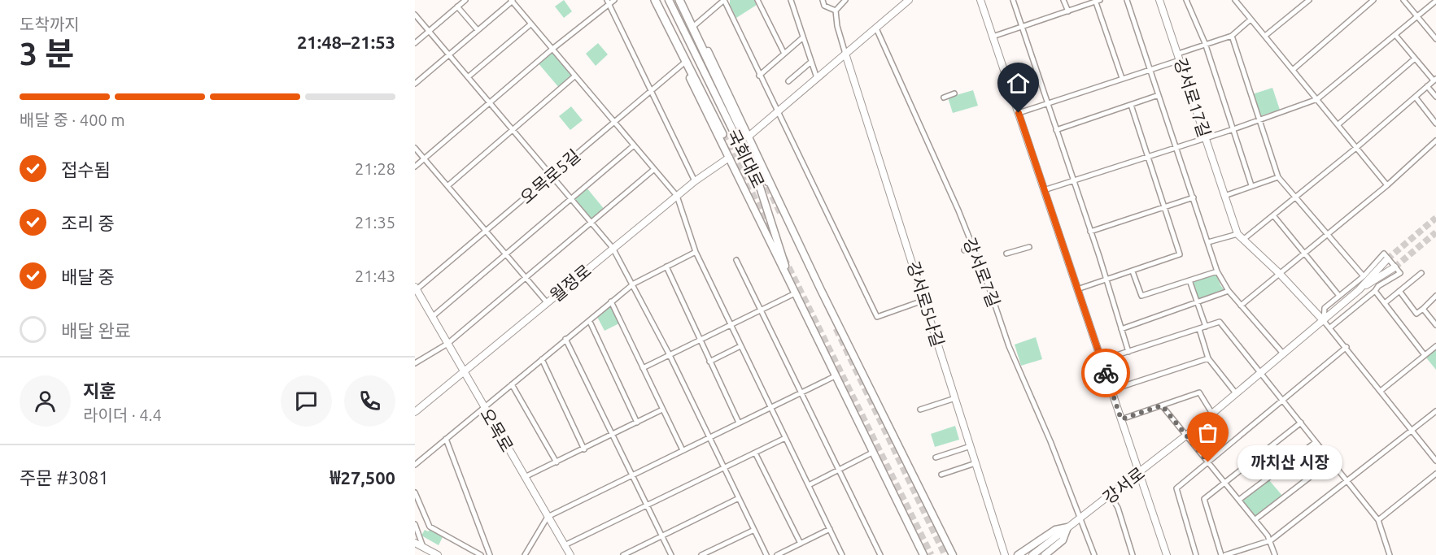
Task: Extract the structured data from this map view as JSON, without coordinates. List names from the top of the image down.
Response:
{
  "streets": {
    "main road": ["국회대로"],
    "street": [
      "강서로17길",
      "오목로5길",
      "강서로7길",
      "월정로",
      "강서로5나길",
      "오목로",
      "강서로"
    ]
  },
  "crossings": [
    ["오목로5길", "오목로"],
    ["강서로7길", "강서로"],
    ["월정로", "오목로"]
  ],
  "places": ["까치산 시장"],
  "page": {
    "heading": ["3 분", "도착까지", "21:48–21:53"],
    "panel": [
      "지훈",
      "라이더 · 4.4",
      "주문 #3081",
      "₩27,500"
    ],
    "bar": "배달 중 · 400 m",
    "list": [
      ["접수됨", "21:28"],
      ["조리 중", "21:35"],
      ["배달 중", "21:43"],
      "배달 완료"
    ],
    "bubble": "까치산 시장"
  }
}
